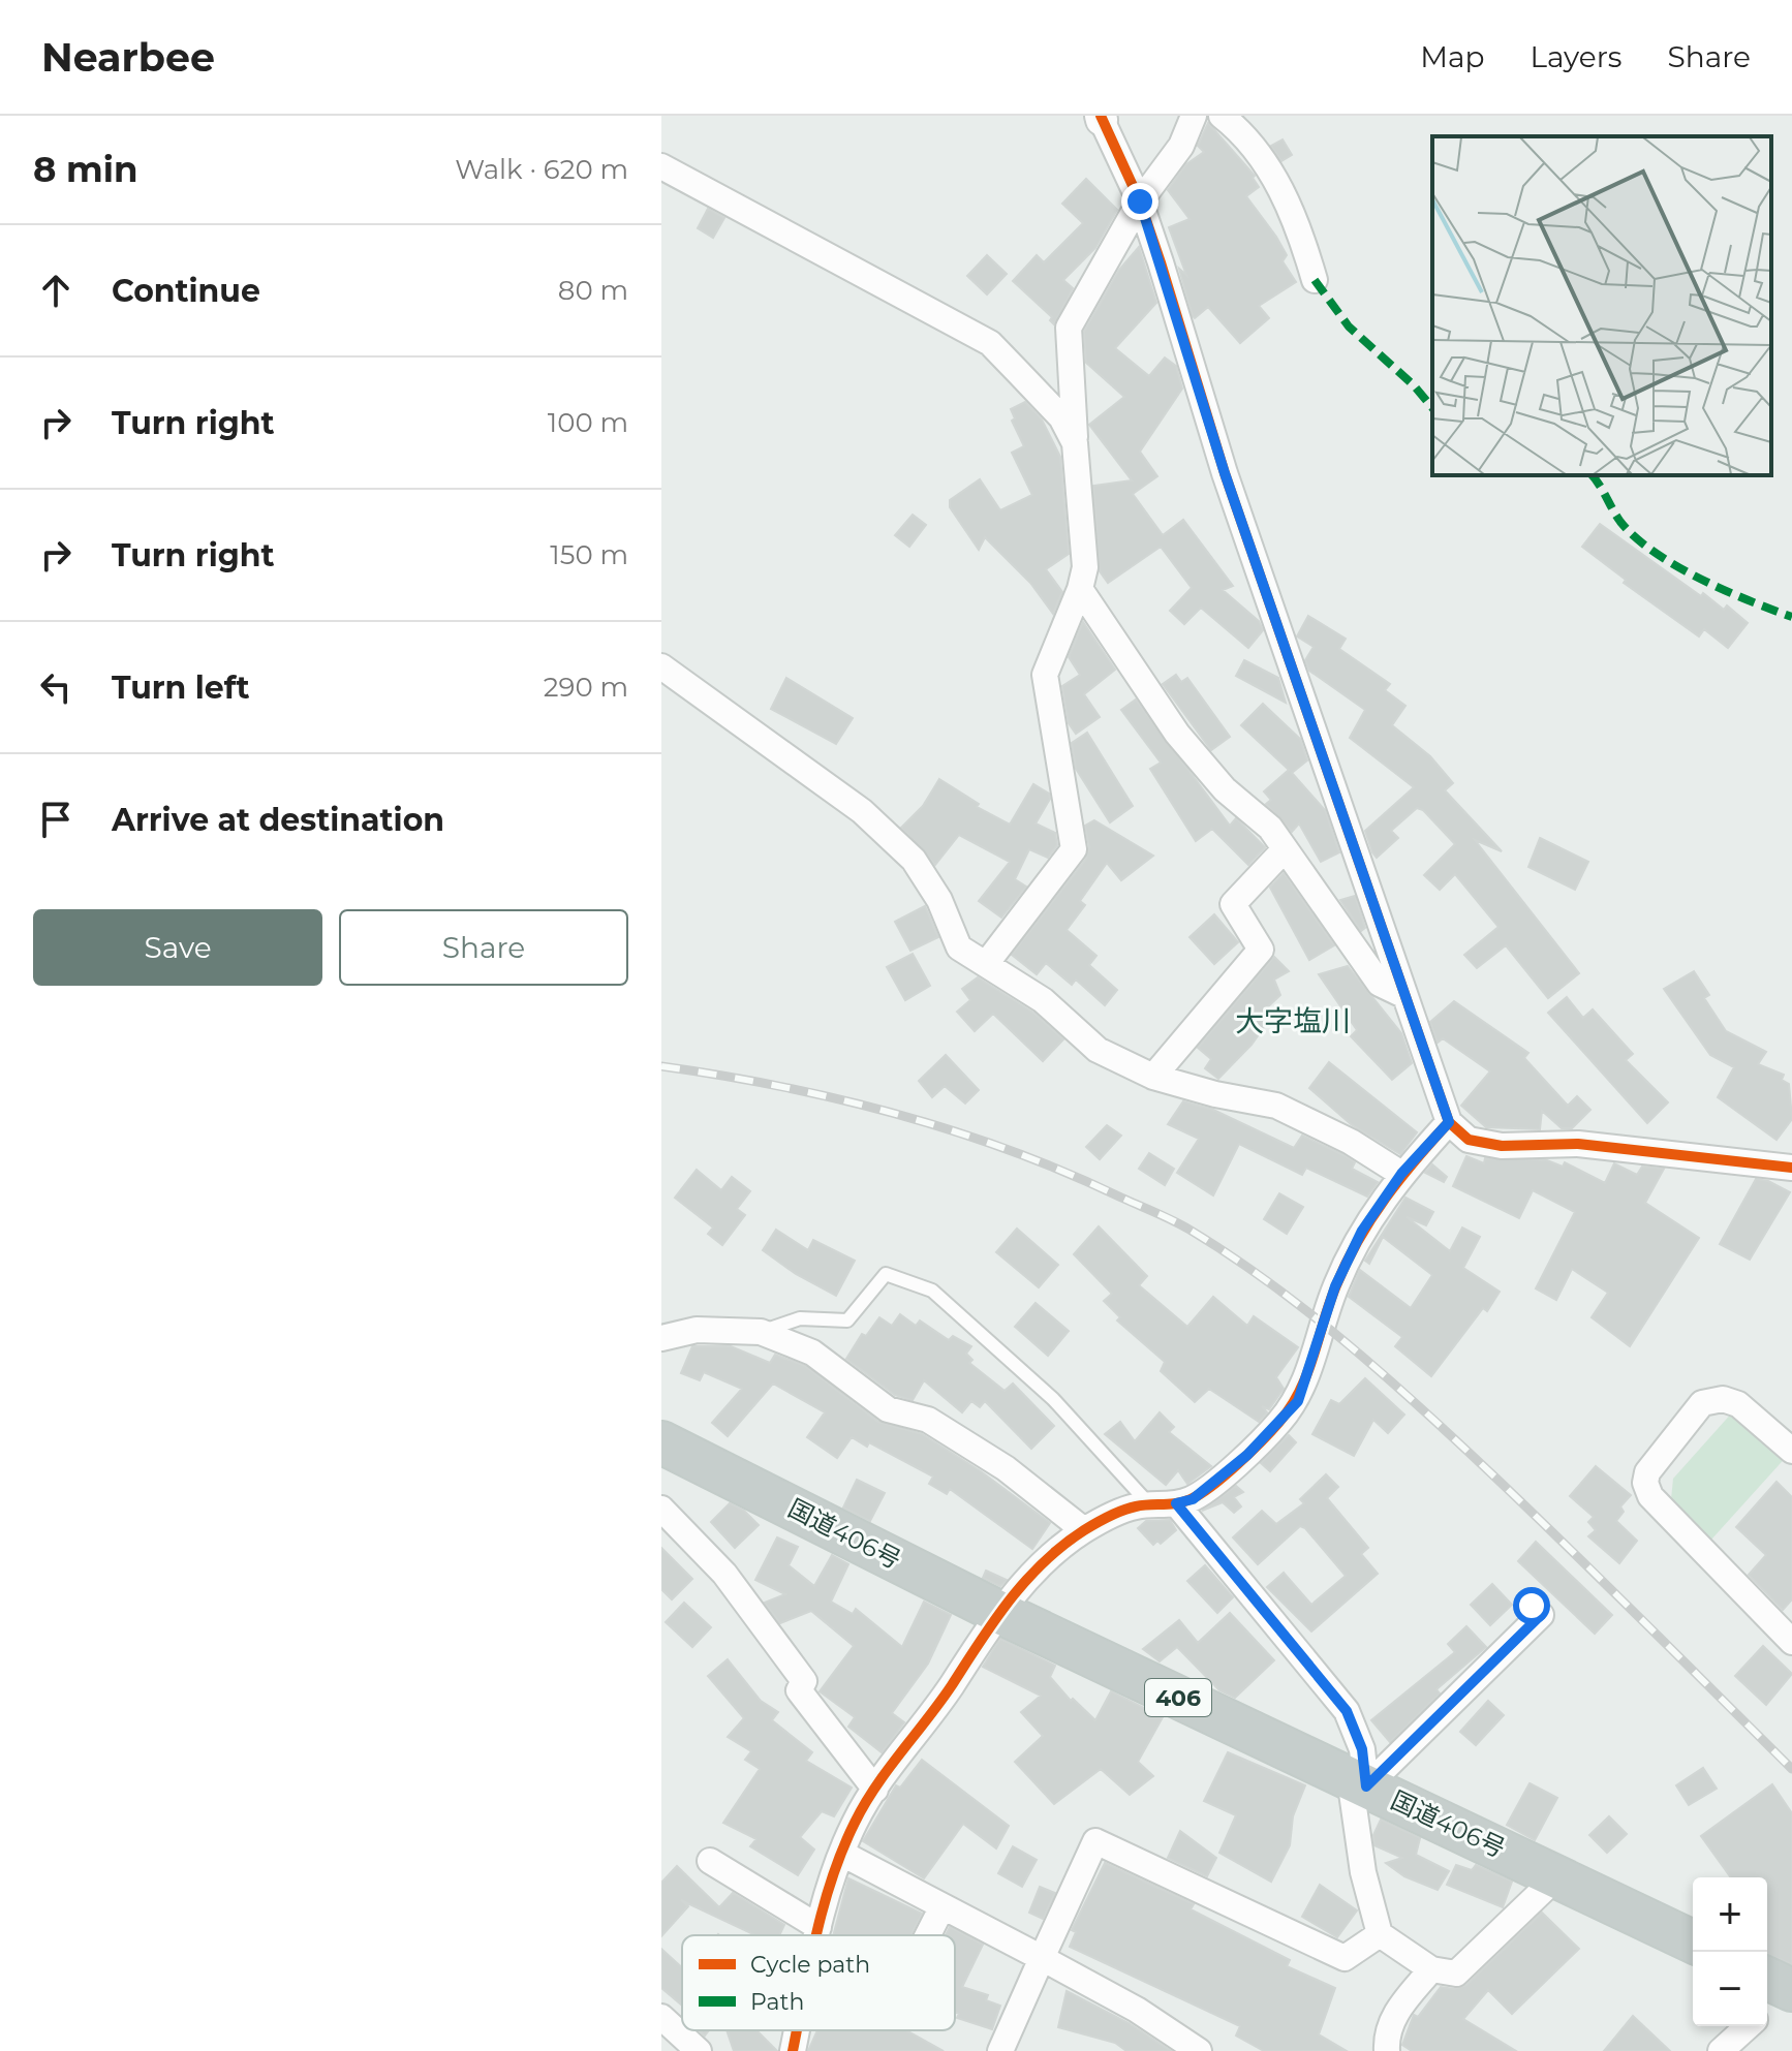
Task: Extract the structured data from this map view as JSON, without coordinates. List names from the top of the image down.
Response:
{
  "streets": {
    "highway": ["国道406号", "406"]
  },
  "districts": ["大字塩川"],
  "legend": ["Cycle path", "Path"],
  "page": {
    "header": "Nearbee",
    "nav": ["Map", "Layers", "Share"],
    "heading": ["8 min", "Walk · 620 m"],
    "list": [
      ["Continue", "80 m"],
      ["Turn right", "100 m"],
      ["Turn right", "150 m"],
      ["Turn left", "290 m"],
      "Arrive at destination"
    ],
    "buttons": ["Save", "Share"],
    "map_buttons": ["+", "−"]
  }
}
